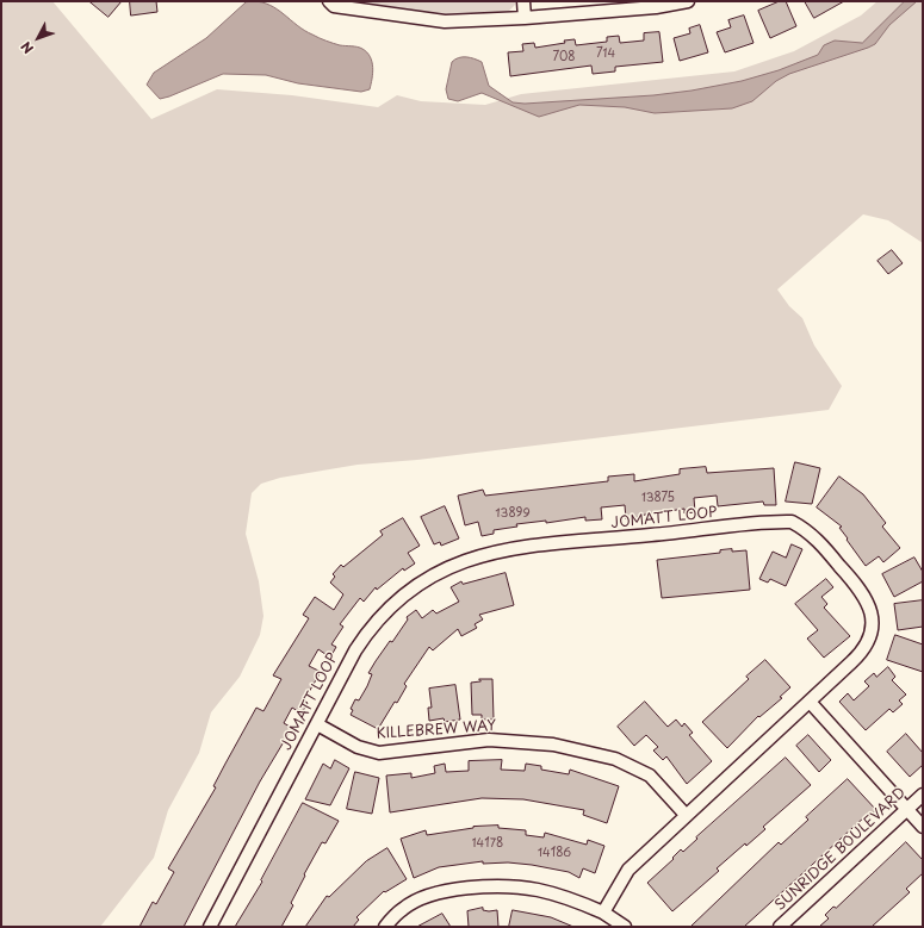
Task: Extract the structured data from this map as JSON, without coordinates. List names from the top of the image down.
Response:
{
  "streets": {
    "street": ["JOMATT LOOP", "KILLEBREW WAY", "SUNRIDGE BOULEVARD"]
  },
  "crossings": [
    ["JOMATT LOOP", "KILLEBREW WAY"]
  ],
  "house_numbers": [
    "714",
    "708",
    "13875",
    "13899",
    "14178",
    "14186"
  ],
  "north": "bottom left"
}
